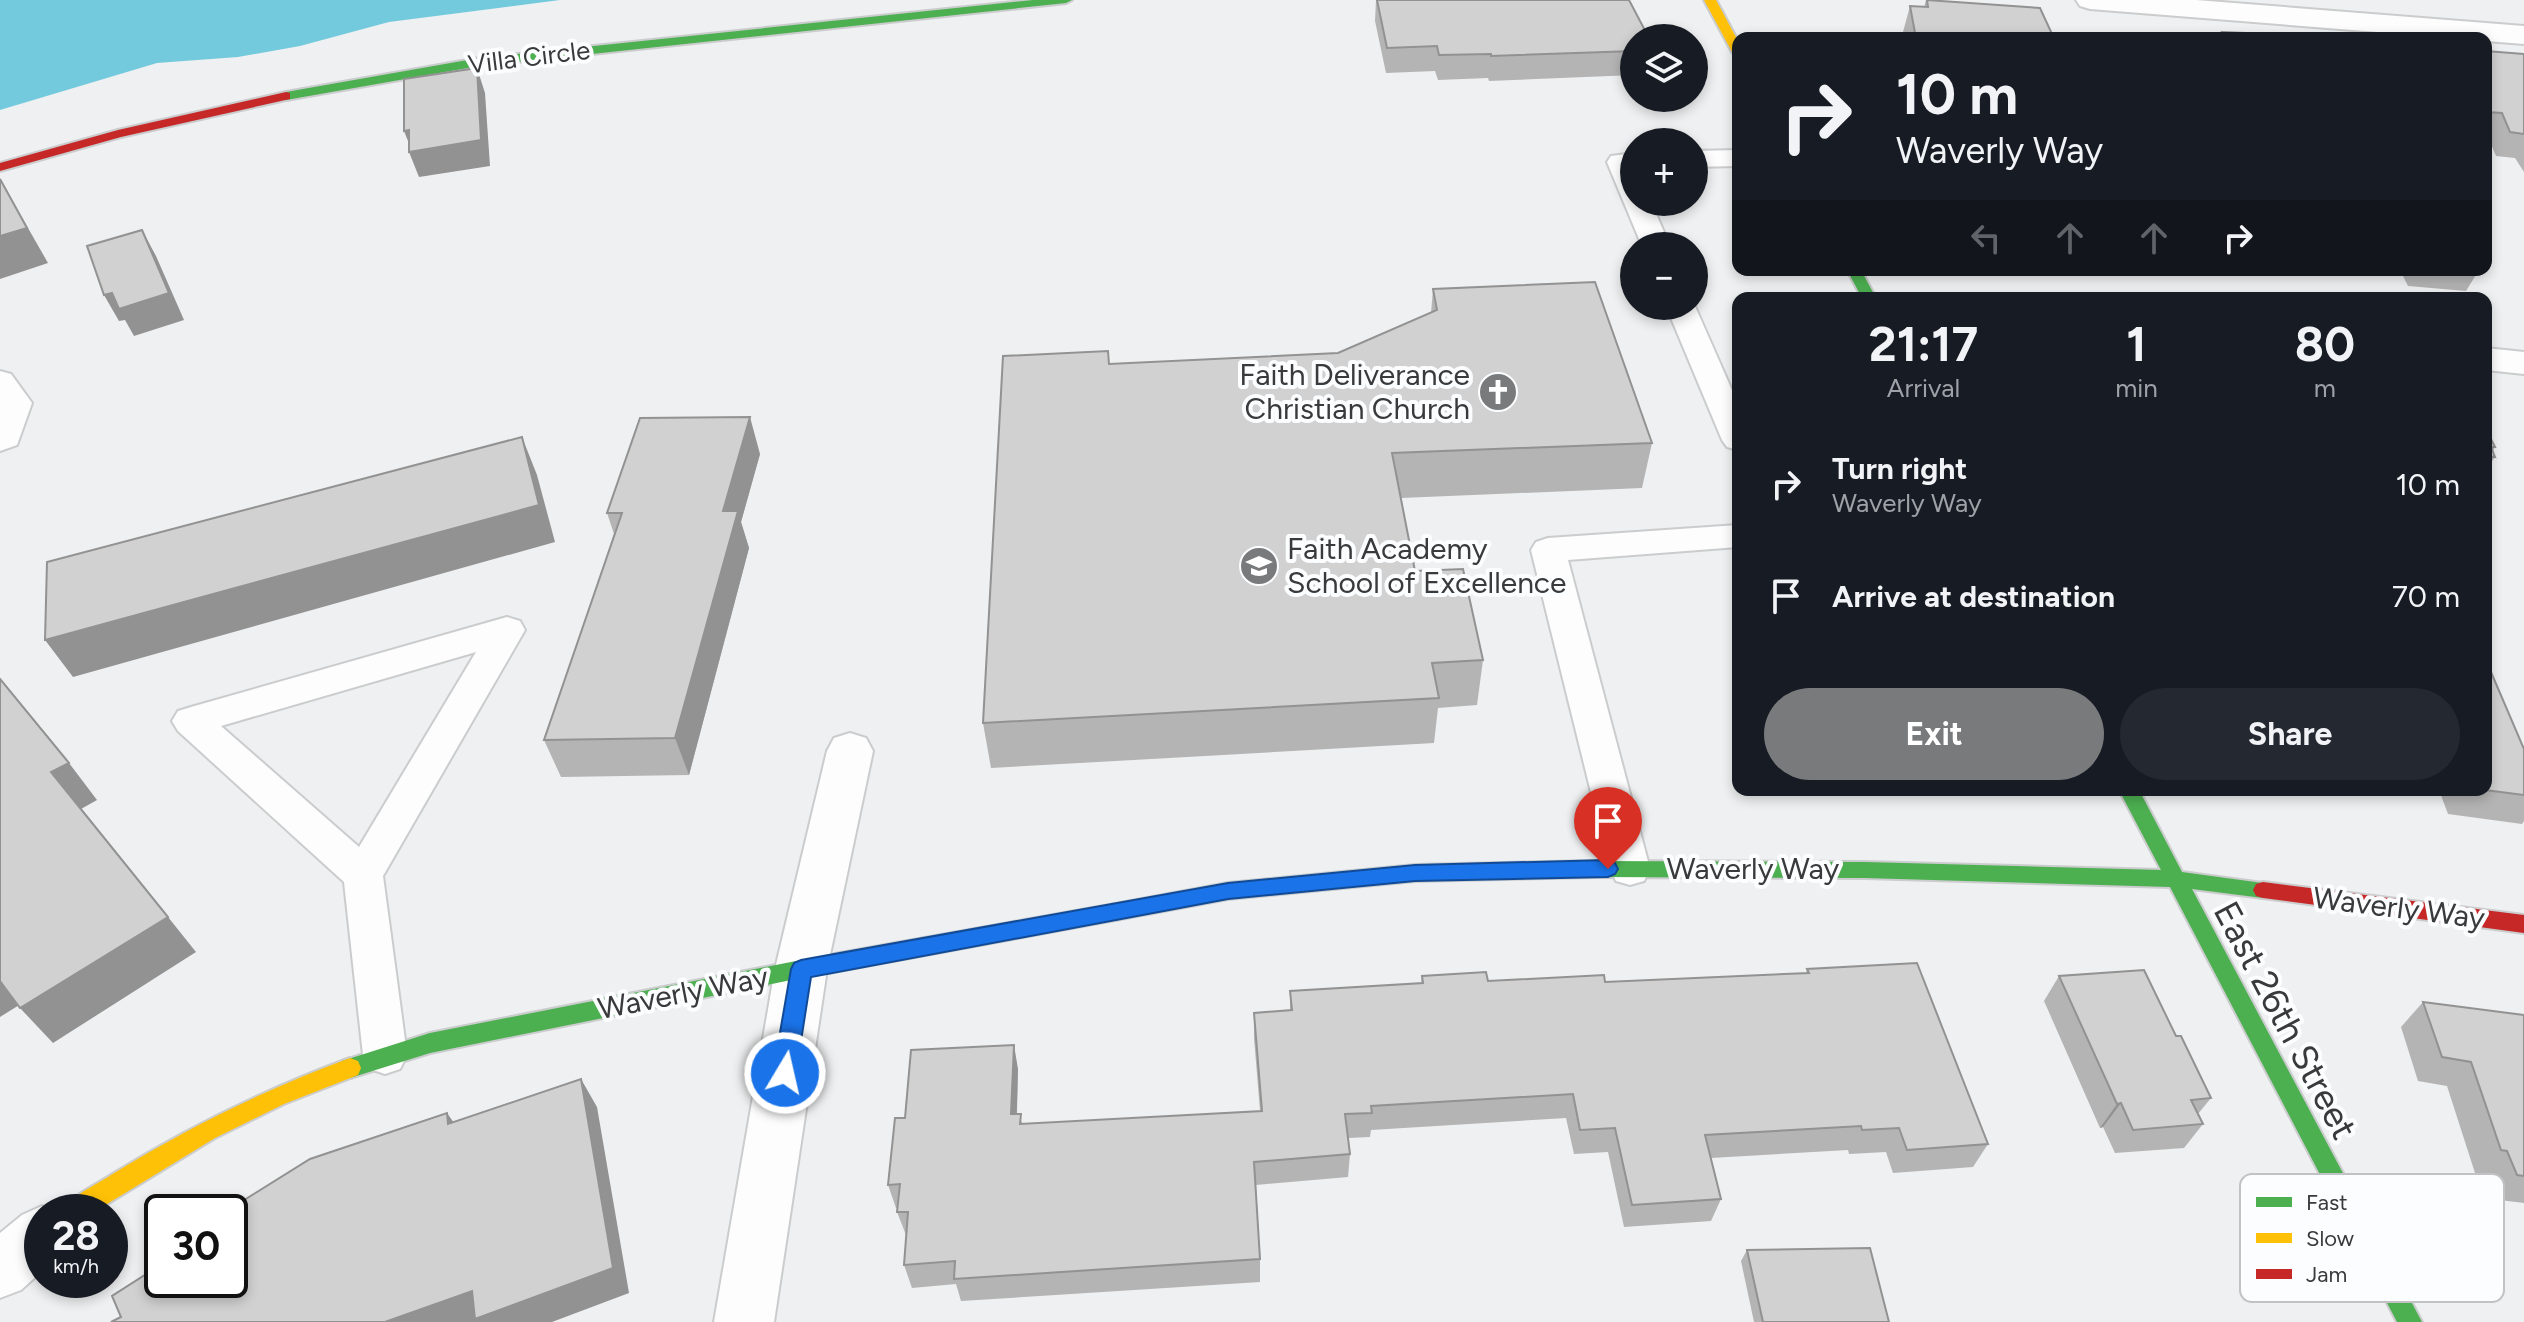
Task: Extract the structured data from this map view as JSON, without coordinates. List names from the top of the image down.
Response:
{
  "streets": {
    "street": ["Villa Circle", "Waverly Way", "East 26th Street"]
  },
  "crossings": [
    ["Waverly Way", "East 26th Street"]
  ],
  "places": {
    "church": ["Faith Deliverance Christian Church"],
    "school or university": ["Faith Academy School of Excellence"]
  },
  "legend": ["Fast", "Slow", "Jam"],
  "page": {
    "map_buttons": ["+", "−"],
    "turn": ["10 m", "Waverly Way"],
    "eta": [
      "21:17",
      "Arrival",
      "1",
      "min",
      "80",
      "m"
    ],
    "list": [
      {
        "name": "Turn right",
        "note": "Waverly Way",
        "value": "10 m"
      },
      {
        "name": "Arrive at destination",
        "value": "70 m"
      }
    ],
    "buttons": ["Exit", "Share"],
    "speed": "28 km/h",
    "limit": "30"
  }
}
